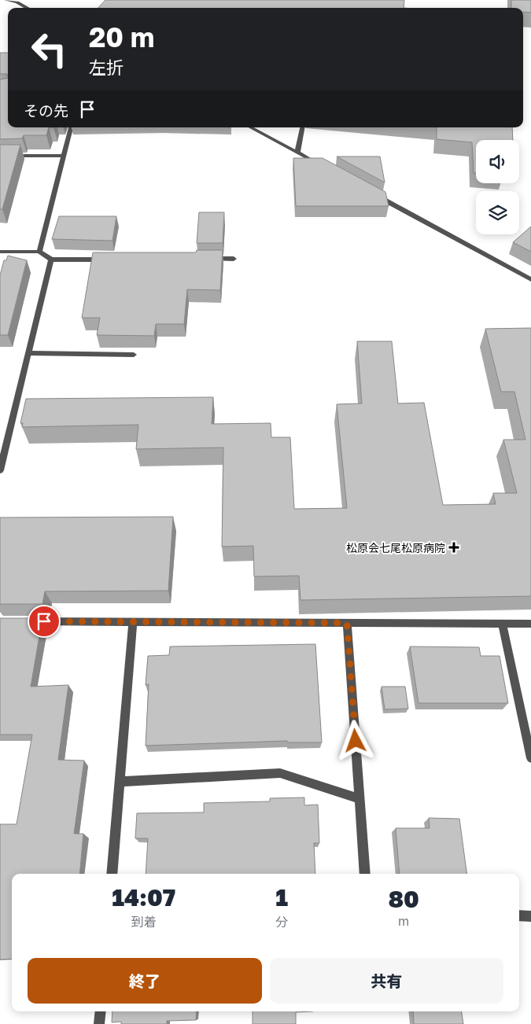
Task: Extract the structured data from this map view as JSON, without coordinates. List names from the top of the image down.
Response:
{
  "places": {
    "health": ["松原会七尾松原病院"]
  },
  "page": {
    "turn": ["20 m", "左折"],
    "then": "その先",
    "eta": [
      "14:07",
      "到着",
      "1",
      "分",
      "80",
      "m"
    ],
    "buttons": ["終了", "共有"]
  }
}
